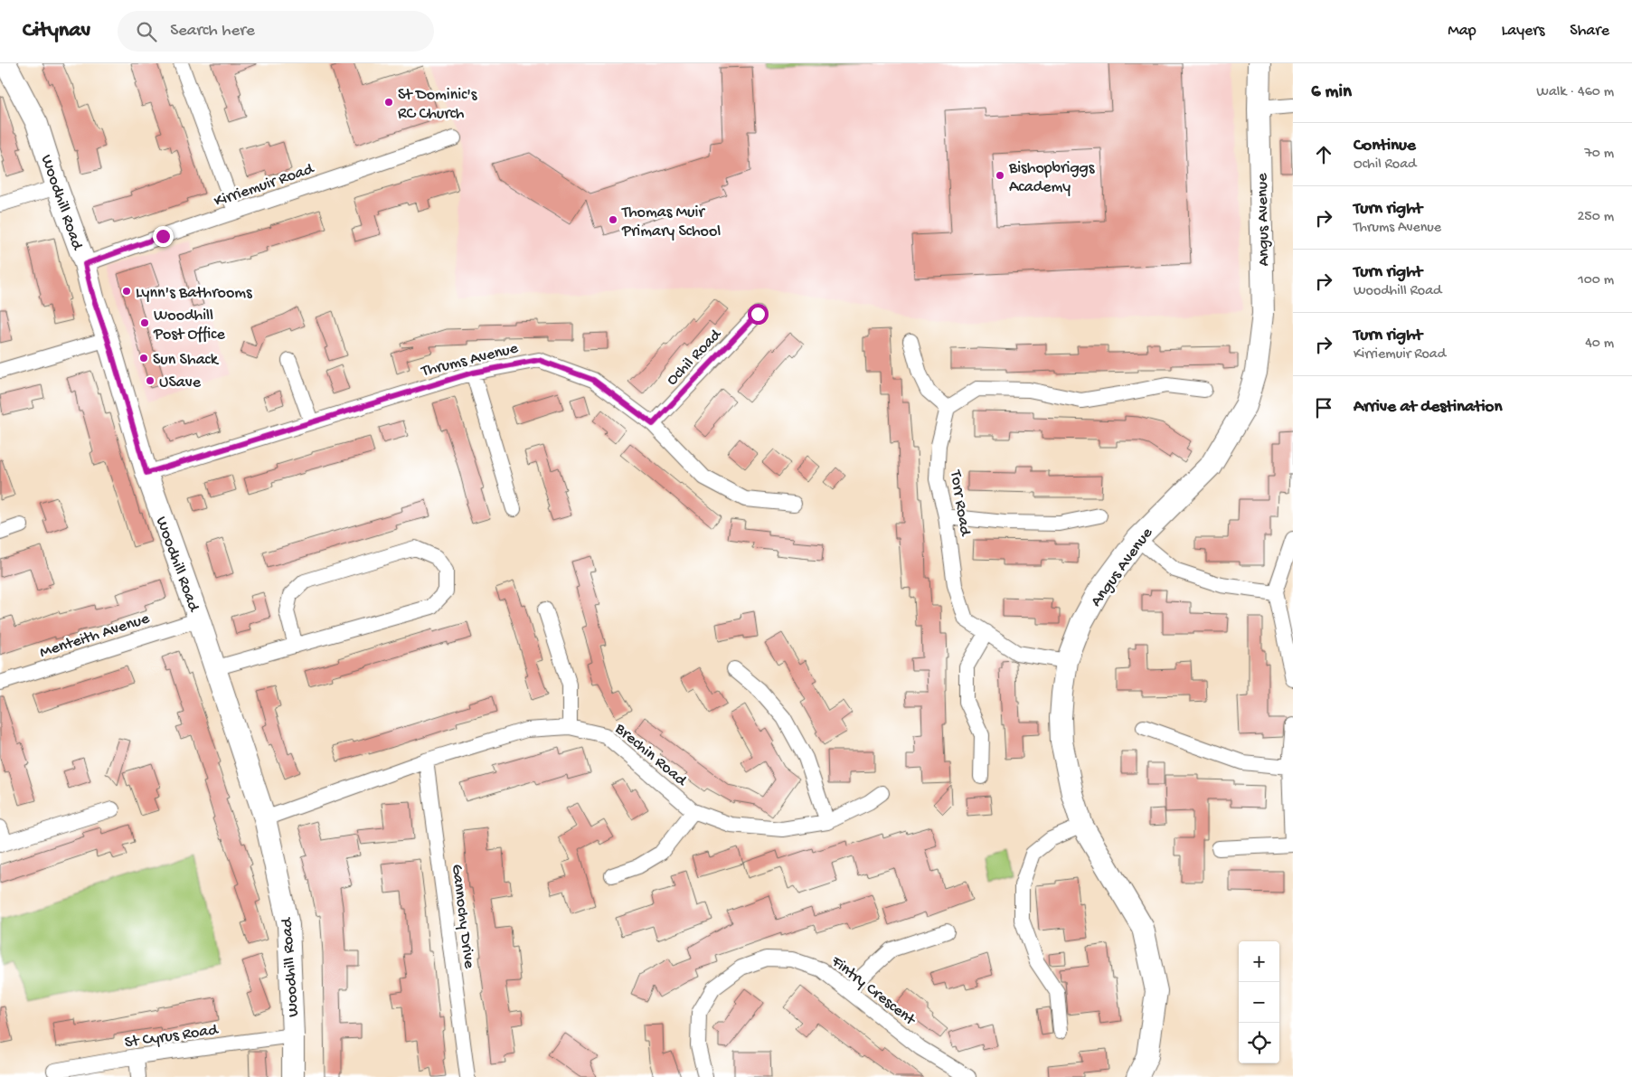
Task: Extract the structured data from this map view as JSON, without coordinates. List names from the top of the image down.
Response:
{
  "streets": {
    "street": [
      "Kirriemuir Road",
      "Woodhill Road",
      "Angus Avenue",
      "Ochil Road",
      "Thrums Avenue",
      "Torr Road",
      "Menteith Avenue",
      "Brechin Road",
      "Gannochy Drive",
      "Fintry Crescent",
      "St Cyrus Road"
    ]
  },
  "crossings": [
    ["Kirriemuir Road", "Woodhill Road"],
    ["Woodhill Road", "Thrums Avenue"],
    ["Woodhill Road", "Menteith Avenue"],
    ["Woodhill Road", "Brechin Road"],
    ["Woodhill Road", "St Cyrus Road"],
    ["Angus Avenue", "Torr Road"],
    ["Ochil Road", "Thrums Avenue"],
    ["Brechin Road", "Gannochy Drive"]
  ],
  "places": [
    "St Dominic's RC Church",
    "Bishopbriggs Academy",
    "Thomas Muir Primary School",
    "Lynn's Bathrooms",
    "Woodhill Post Office",
    "Sun Shack",
    "USave"
  ],
  "page": {
    "header": "Citynav",
    "search": "Search here",
    "nav": ["Map", "Layers", "Share"],
    "heading": ["6 min", "Walk · 460 m"],
    "list": [
      ["Continue", "Ochil Road", "70 m"],
      ["Turn right", "Thrums Avenue", "250 m"],
      ["Turn right", "Woodhill Road", "100 m"],
      ["Turn right", "Kirriemuir Road", "40 m"],
      "Arrive at destination"
    ],
    "map_buttons": ["+", "−"]
  }
}
